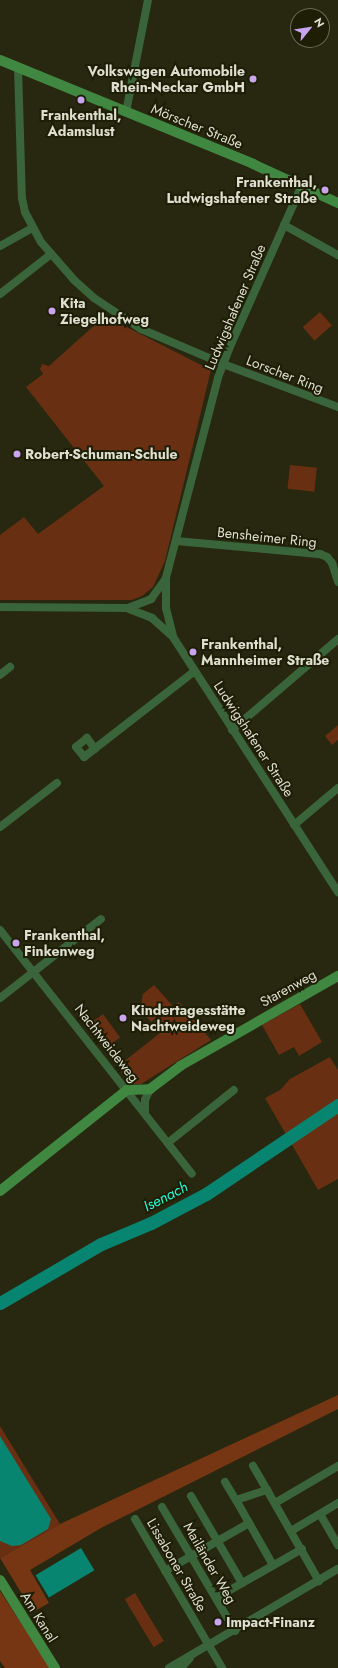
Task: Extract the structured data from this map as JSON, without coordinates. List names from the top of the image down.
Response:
{
  "streets": {
    "street": [
      "Mörscher Straße",
      "Ludwigshafener Straße",
      "Lorscher Ring",
      "Bensheimer Ring",
      "Starenweg",
      "Nachtweideweg",
      "Mailänder Weg",
      "Lissaboner Straße",
      "Am Kanal"
    ]
  },
  "crossings": [
    ["Mörscher Straße", "Ludwigshafener Straße"],
    ["Mörscher Straße", "Lorscher Ring"],
    ["Ludwigshafener Straße", "Lorscher Ring"],
    ["Ludwigshafener Straße", "Bensheimer Ring"]
  ],
  "water": ["Isenach"],
  "places": [
    "Volkswagen Automobile Rhein-Neckar GmbH",
    "Frankenthal, Adamslust",
    "Frankenthal, Ludwigshafener Straße",
    "Kita Ziegelhofweg",
    "Robert-Schuman-Schule",
    "Frankenthal, Mannheimer Straße",
    "Frankenthal, Finkenweg",
    "Kindertagesstätte Nachtweideweg",
    "Impact-Finanz"
  ],
  "north": "top right"
}
